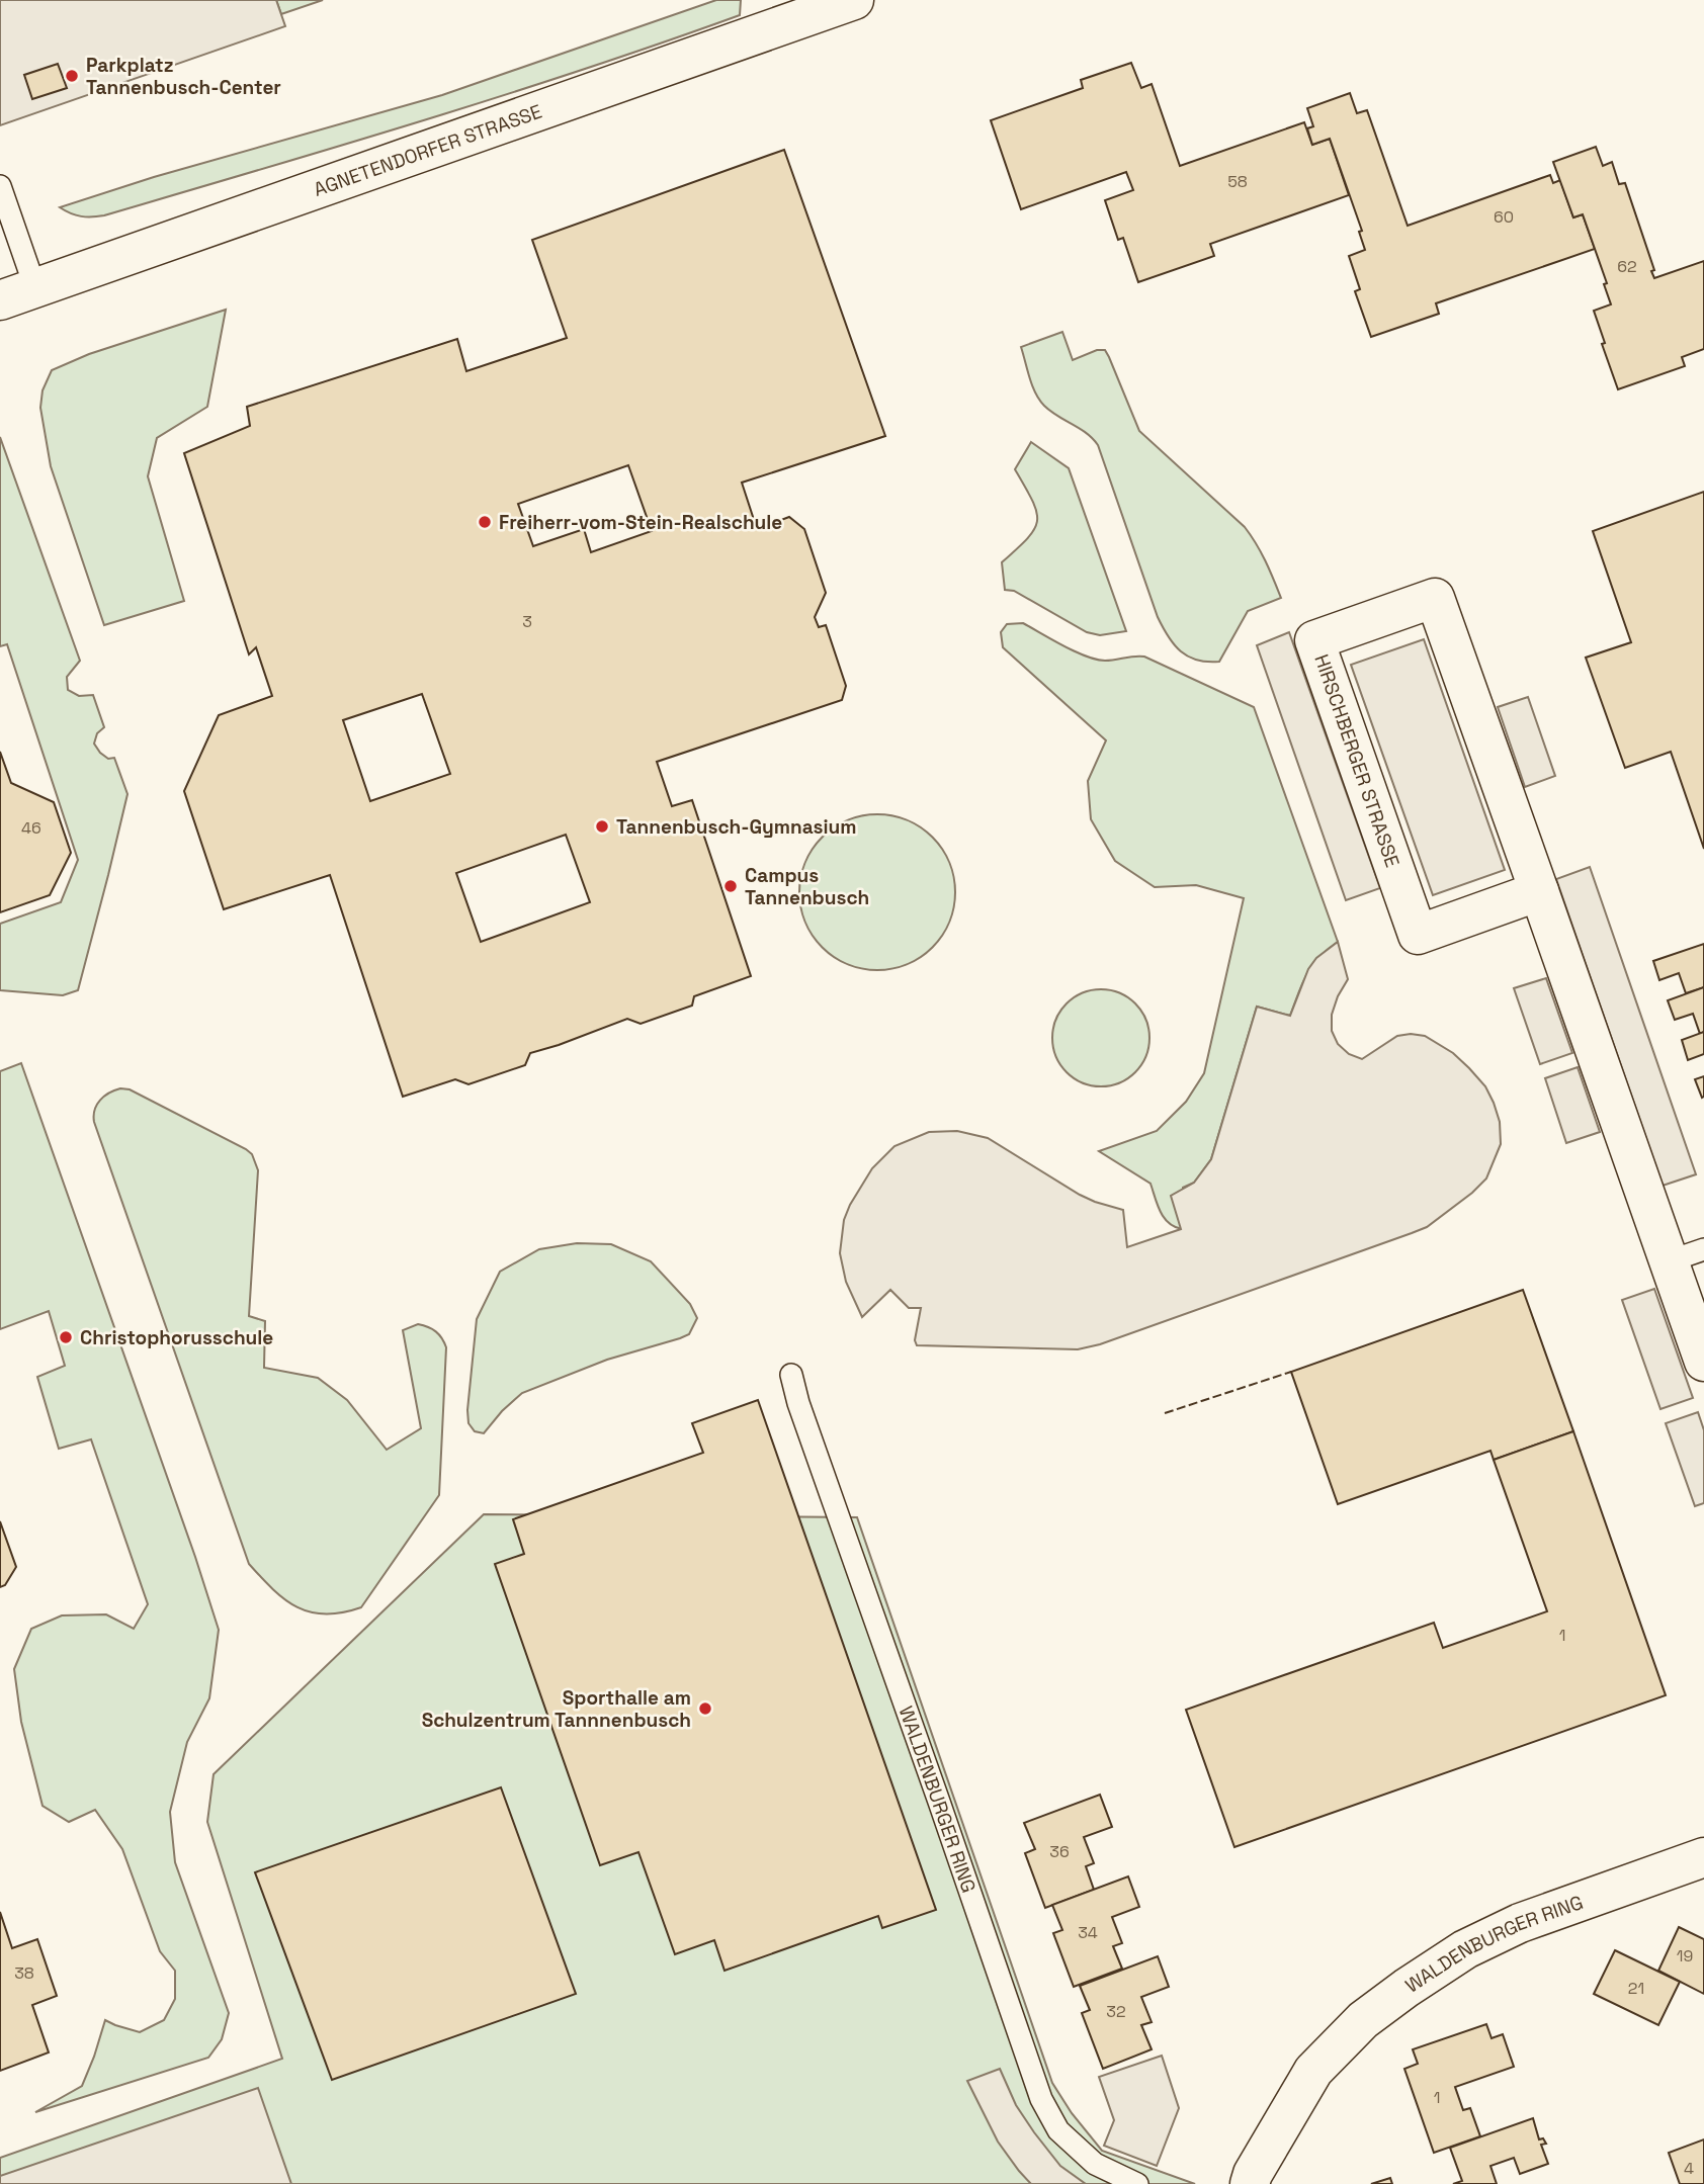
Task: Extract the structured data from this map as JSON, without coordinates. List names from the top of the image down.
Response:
{
  "streets": {
    "street": ["AGNETENDORFER STRASSE", "HIRSCHBERGER STRASSE", "WALDENBURGER RING"]
  },
  "places": [
    "Parkplatz Tannenbusch-Center",
    "Freiherr-vom-Stein-Realschule",
    "Tannenbusch-Gymnasium",
    "Campus Tannenbusch",
    "Christophorusschule",
    "Sporthalle am Schulzentrum Tannnenbusch"
  ],
  "house_numbers": [
    "58",
    "60",
    "62",
    "3",
    "46",
    "1",
    "36",
    "34",
    "19",
    "38",
    "21",
    "32",
    "1",
    "4"
  ]
}
